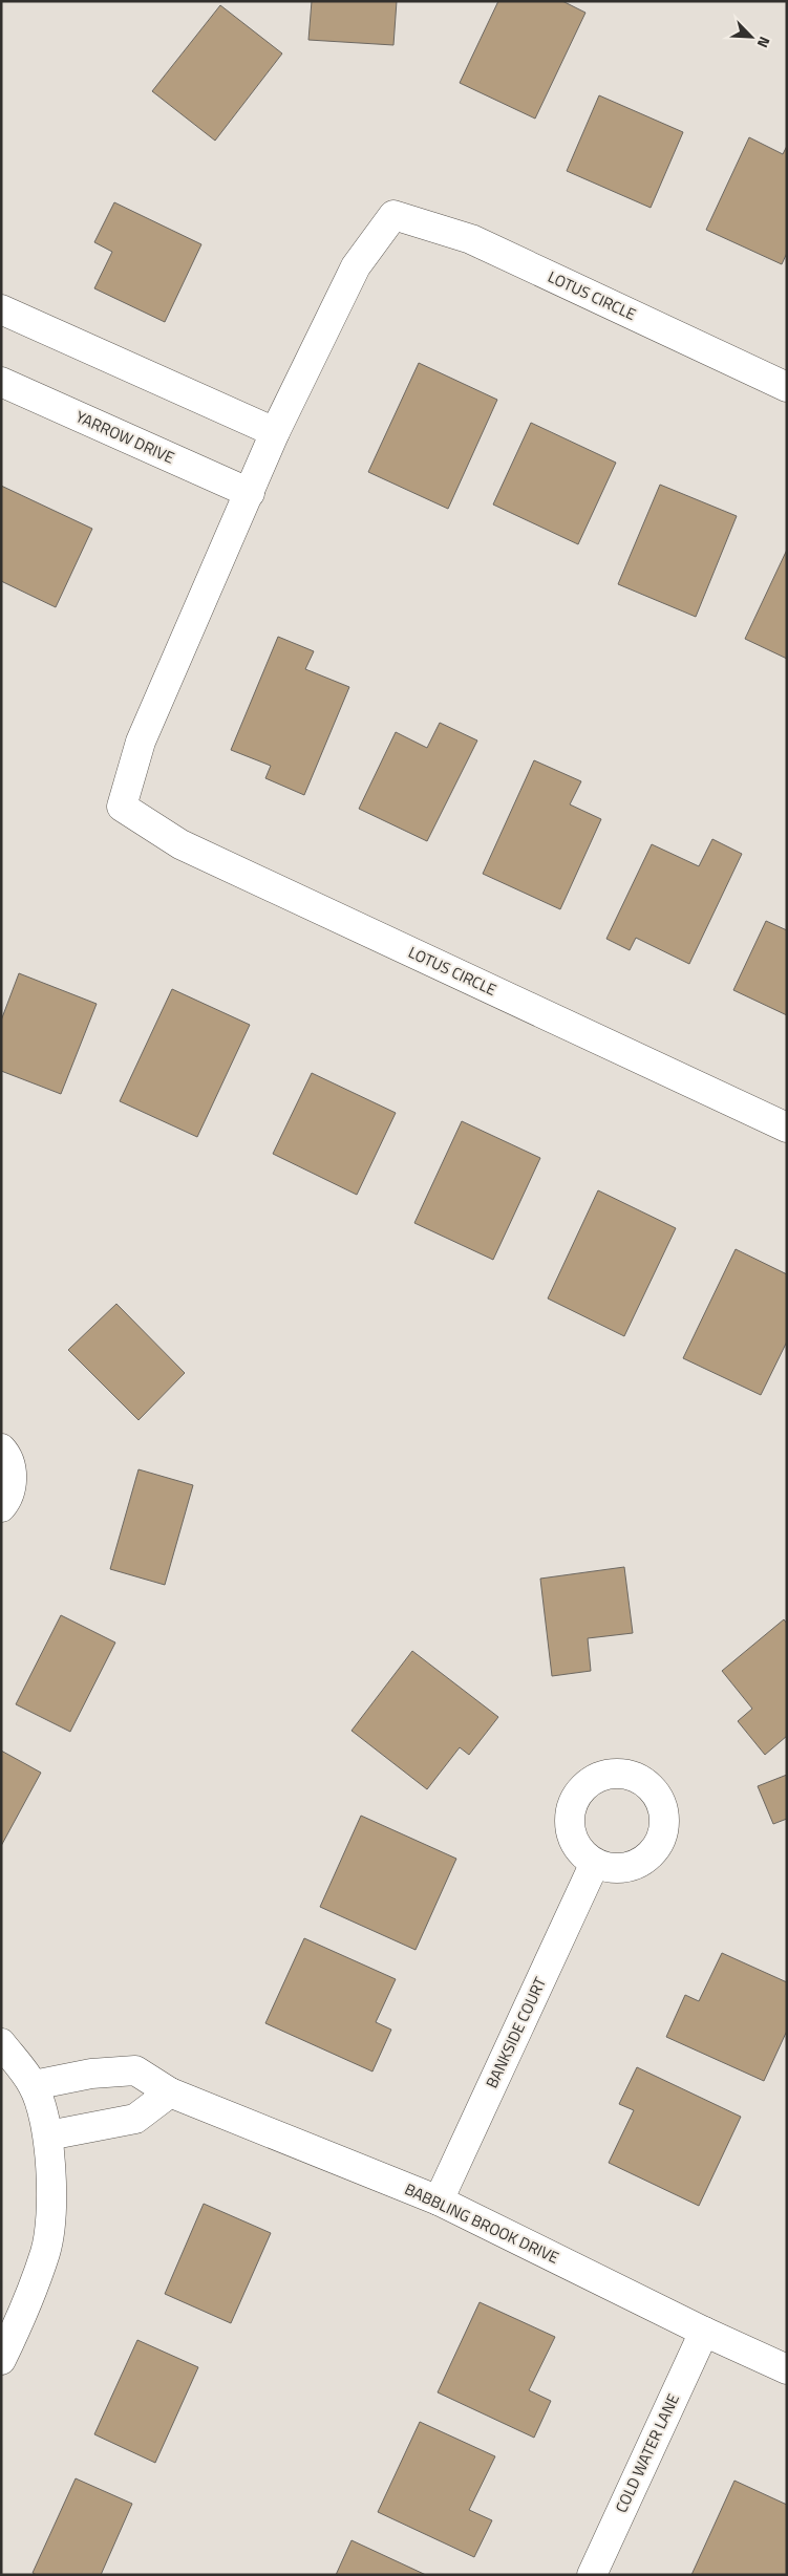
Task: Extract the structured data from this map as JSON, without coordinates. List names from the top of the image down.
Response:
{
  "streets": {
    "street": [
      "LOTUS CIRCLE",
      "YARROW DRIVE",
      "BANKSIDE COURT",
      "BABBLING BROOK DRIVE",
      "COLD WATER LANE"
    ]
  },
  "crossings": [
    ["LOTUS CIRCLE", "YARROW DRIVE"],
    ["BANKSIDE COURT", "BABBLING BROOK DRIVE"],
    ["BABBLING BROOK DRIVE", "COLD WATER LANE"]
  ],
  "north": "bottom right"
}
